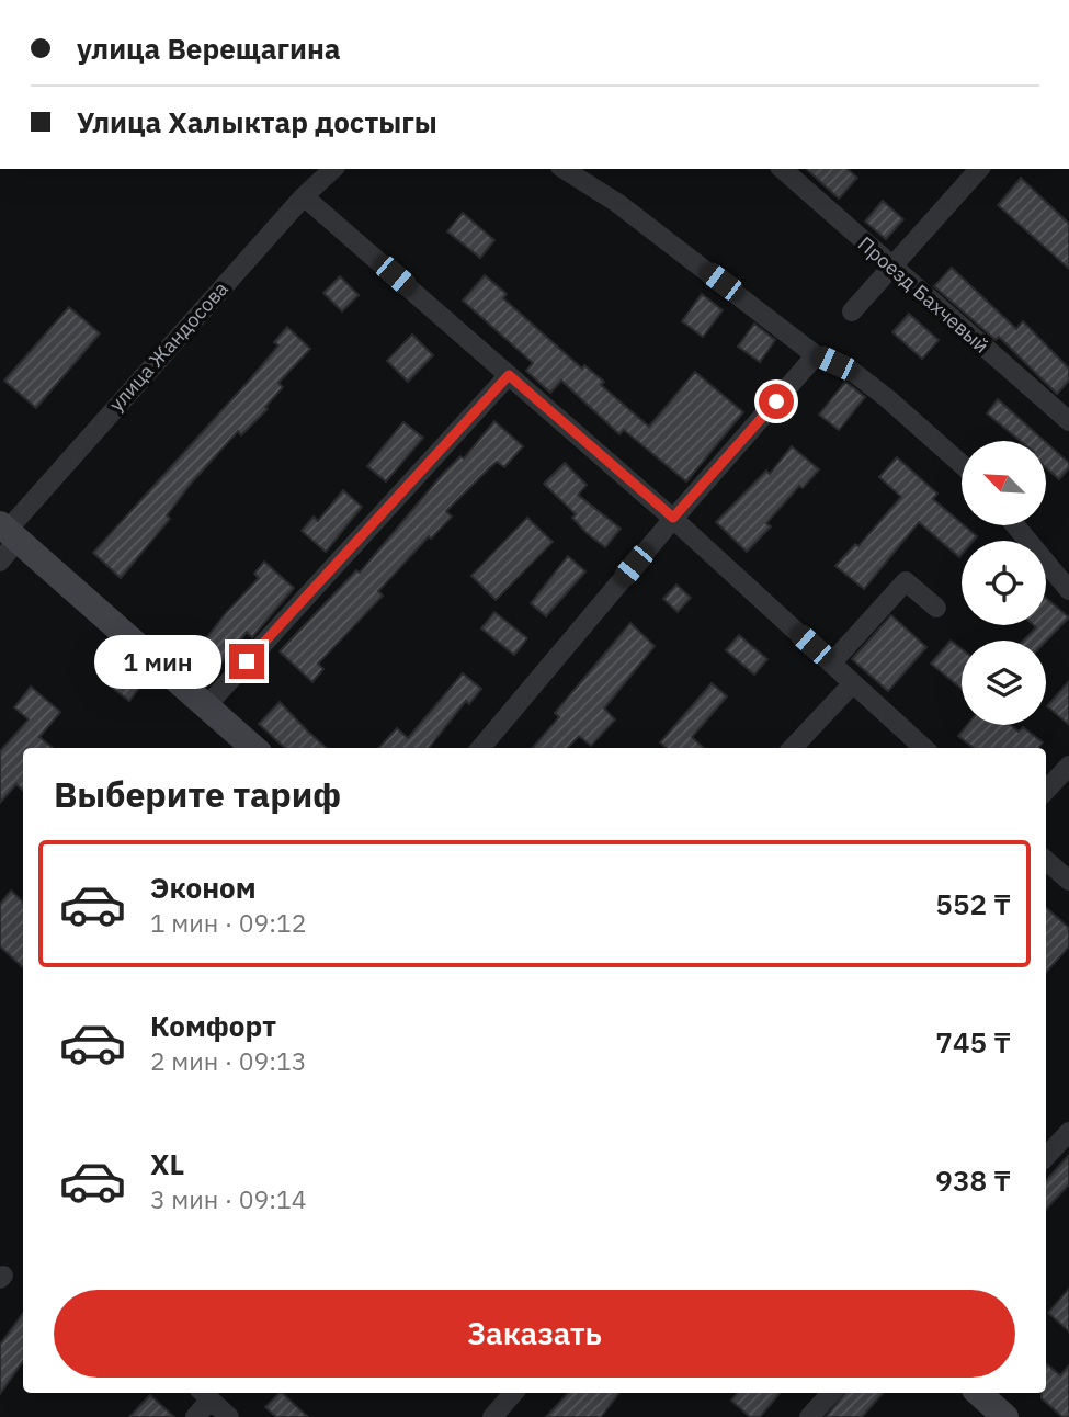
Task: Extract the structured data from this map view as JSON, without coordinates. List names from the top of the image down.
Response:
{
  "streets": {
    "street": ["Проезд Бахчевый", "улица Жандосова"]
  },
  "north": "top left",
  "page": {
    "banner": ["улица Верещагина", "Улица Халыктар достыгы"],
    "bubble": "1 мин",
    "heading": "Выберите тариф",
    "list": [
      {
        "name": "Эконом",
        "note": "1 мин · 09:12",
        "value": "552 ₸"
      },
      {
        "name": "Комфорт",
        "note": "2 мин · 09:13",
        "value": "745 ₸"
      },
      {
        "name": "XL",
        "note": "3 мин · 09:14",
        "value": "938 ₸"
      }
    ],
    "buttons": "Заказать"
  }
}
